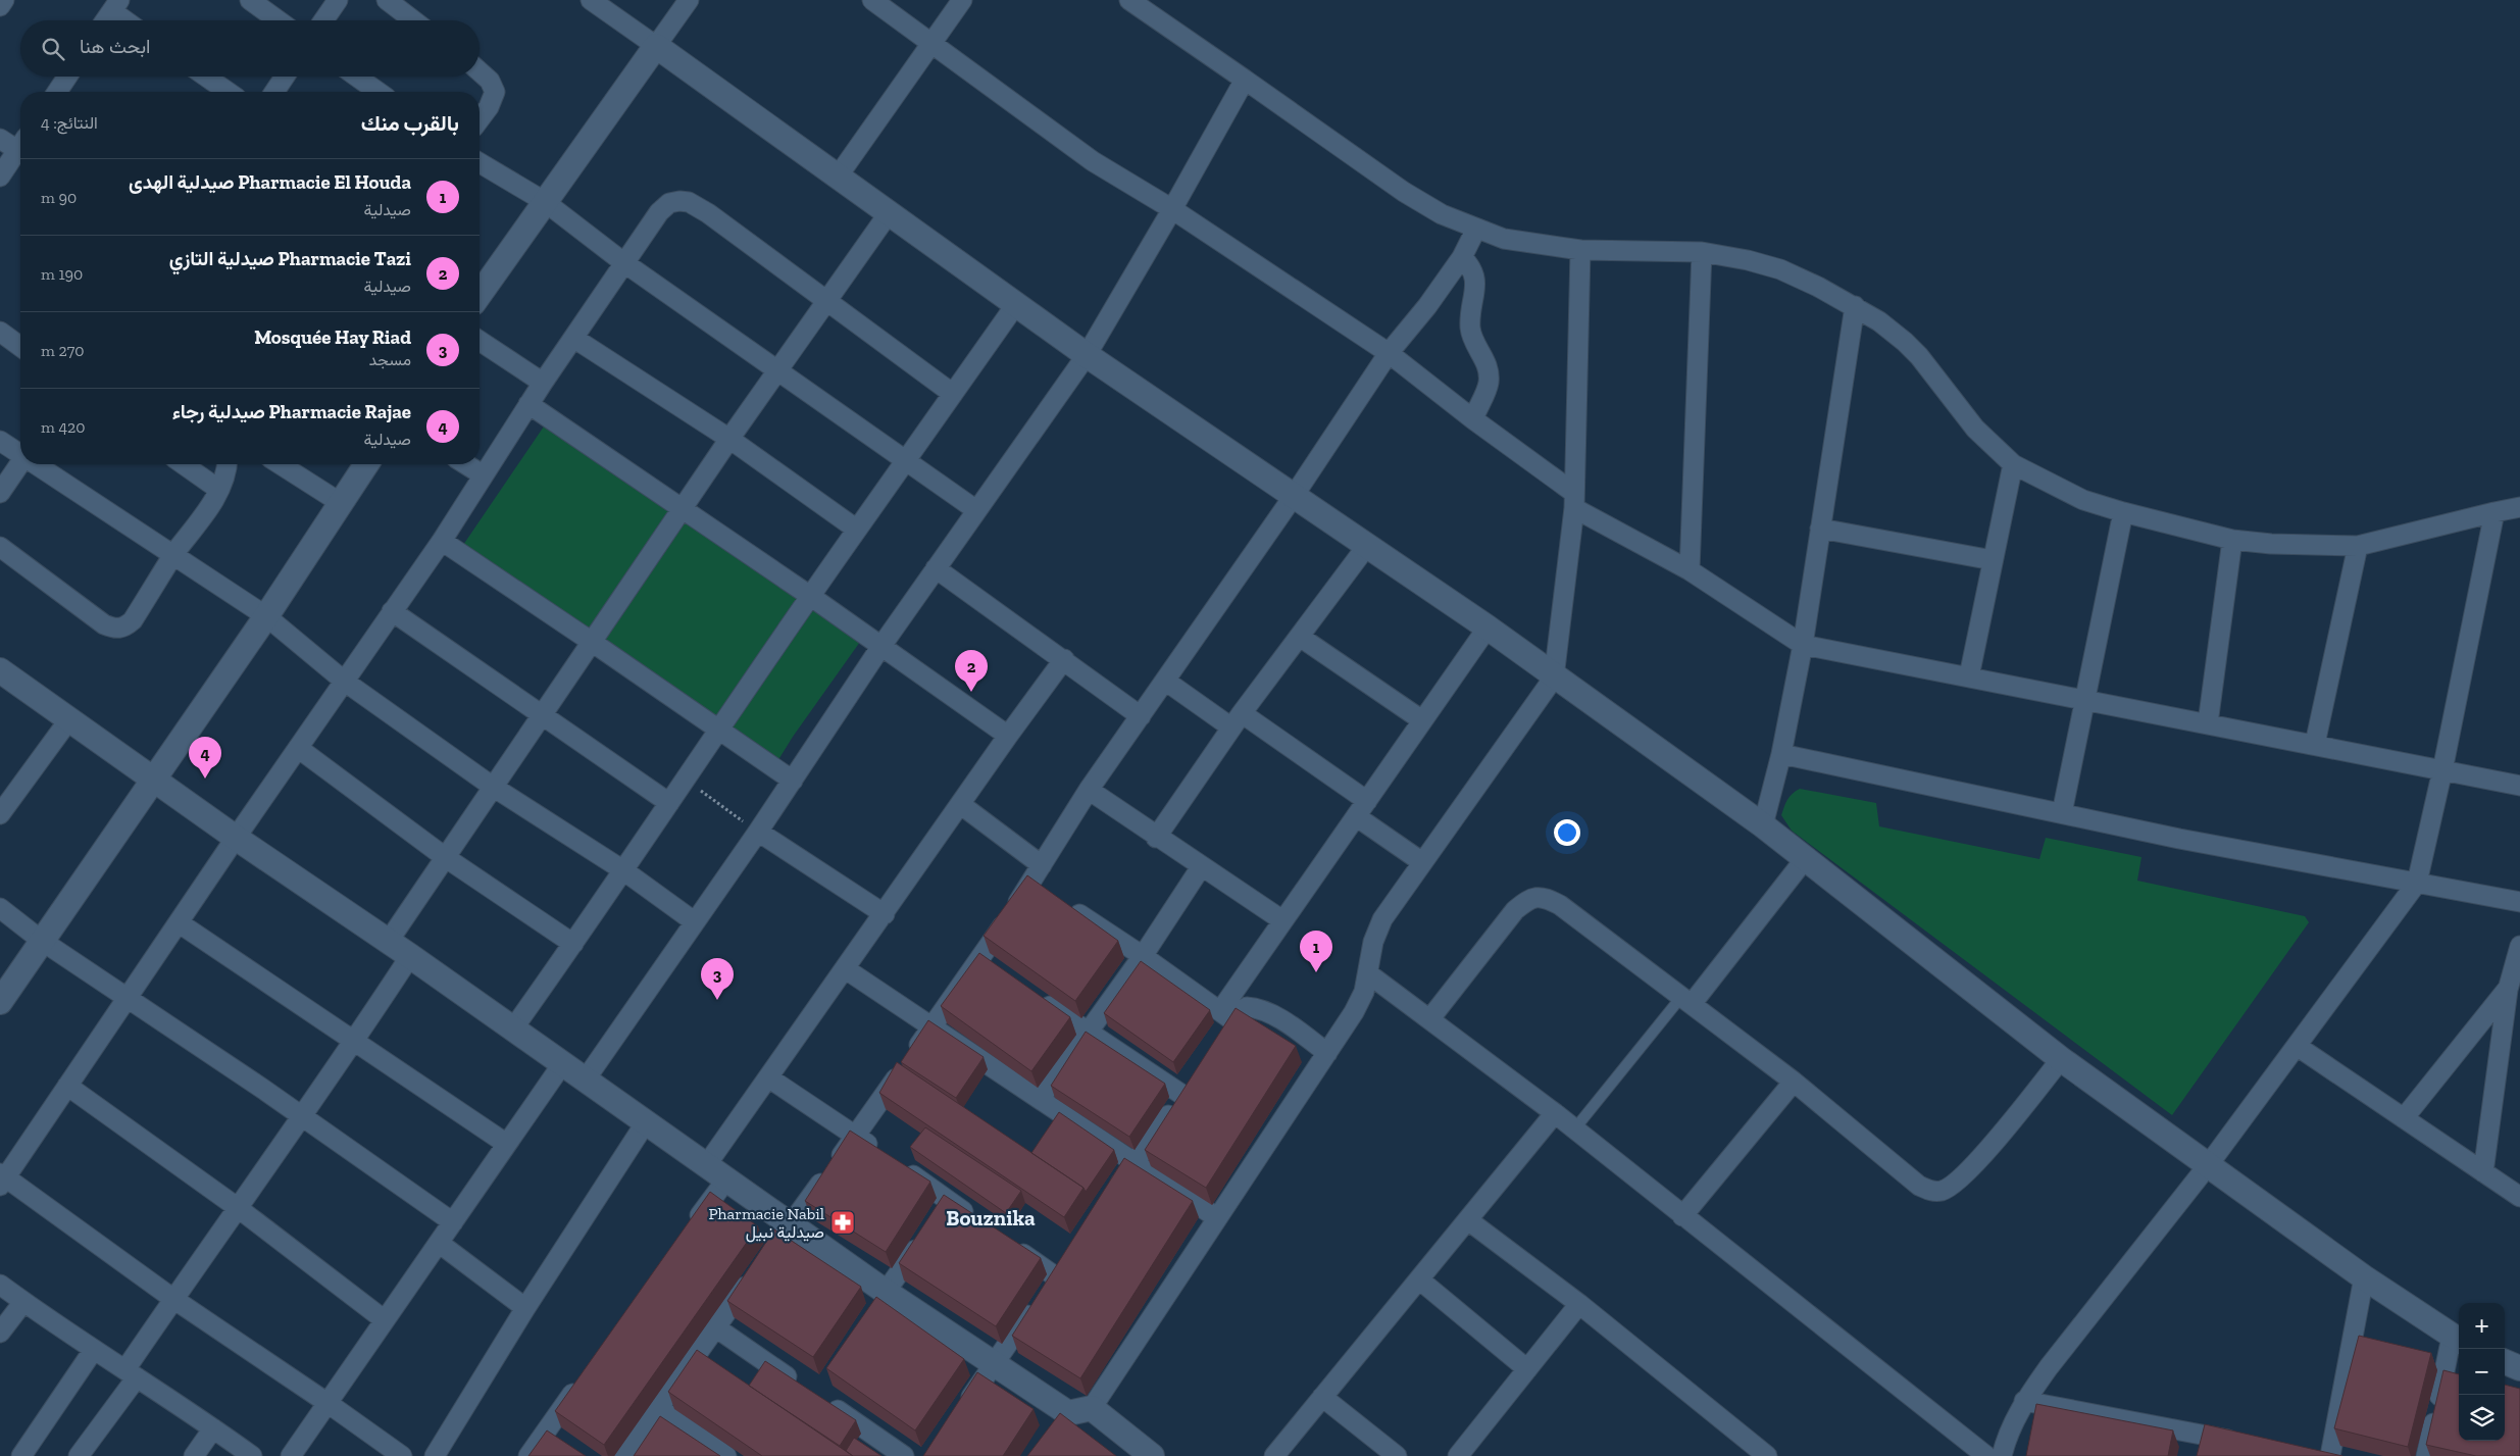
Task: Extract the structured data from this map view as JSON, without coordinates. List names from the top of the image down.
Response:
{
  "districts": ["Bouznika"],
  "places": {
    "pharmacy": ["Pharmacie Nabil صيدلية نبيل"]
  },
  "page": {
    "search": "ابحث هنا",
    "heading": ["بالقرب منك", "النتائج: 4"],
    "list": [
      {
        "mark": "1",
        "name": "Pharmacie El Houda صيدلية الهدى",
        "note": "صيدلية",
        "value": "90 m"
      },
      {
        "mark": "2",
        "name": "Pharmacie Tazi صيدلية التازي",
        "note": "صيدلية",
        "value": "190 m"
      },
      {
        "mark": "3",
        "name": "Mosquée Hay Riad",
        "note": "مسجد",
        "value": "270 m"
      },
      {
        "mark": "4",
        "name": "Pharmacie Rajae صيدلية رجاء",
        "note": "صيدلية",
        "value": "420 m"
      }
    ],
    "pins": [
      "2",
      "4",
      "1",
      "3"
    ],
    "map_buttons": ["+", "−"]
  }
}
